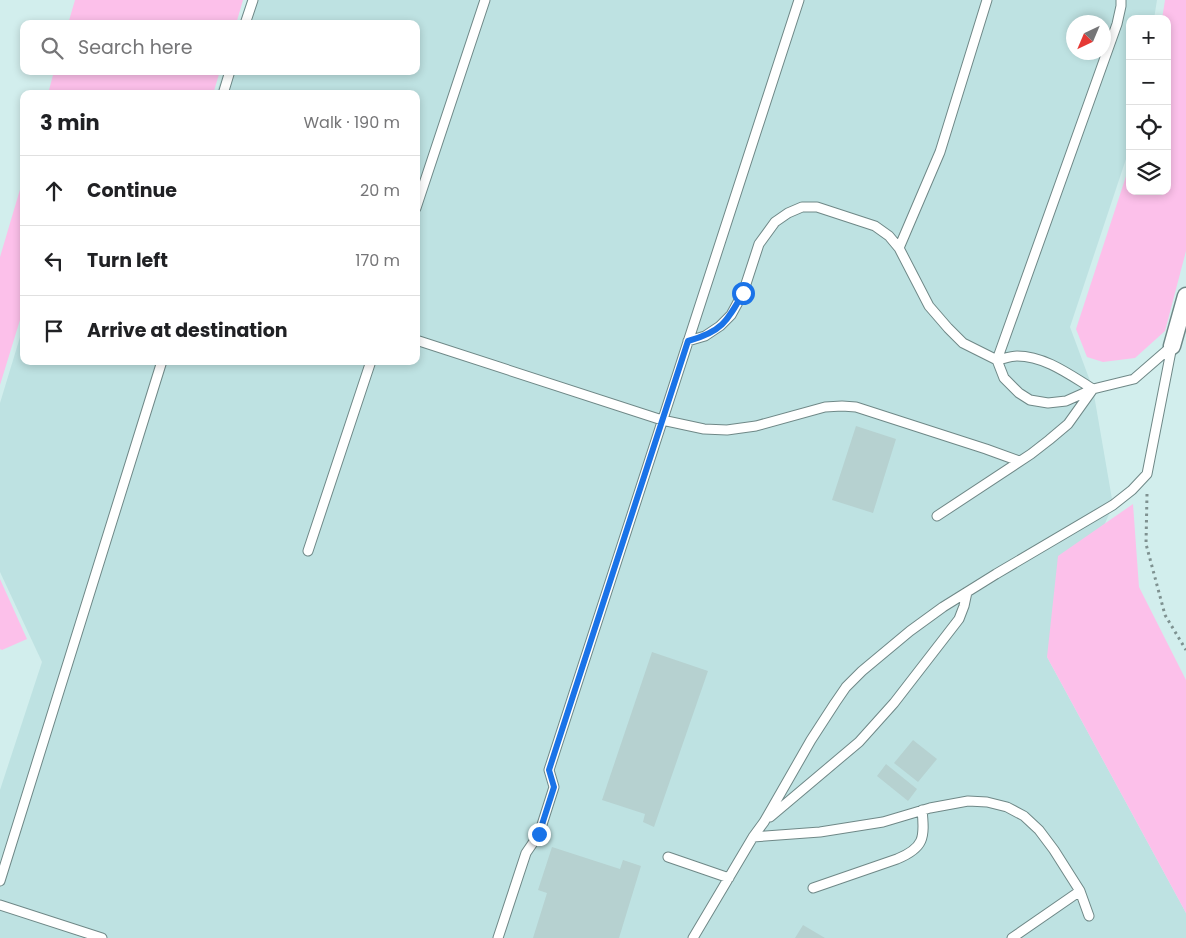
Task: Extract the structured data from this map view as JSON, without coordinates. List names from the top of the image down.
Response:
{
  "north": "bottom left",
  "page": {
    "map_buttons": ["+", "−"],
    "search": "Search here",
    "heading": ["3 min", "Walk · 190 m"],
    "list": [
      ["Continue", "20 m"],
      ["Turn left", "170 m"],
      "Arrive at destination"
    ]
  }
}
